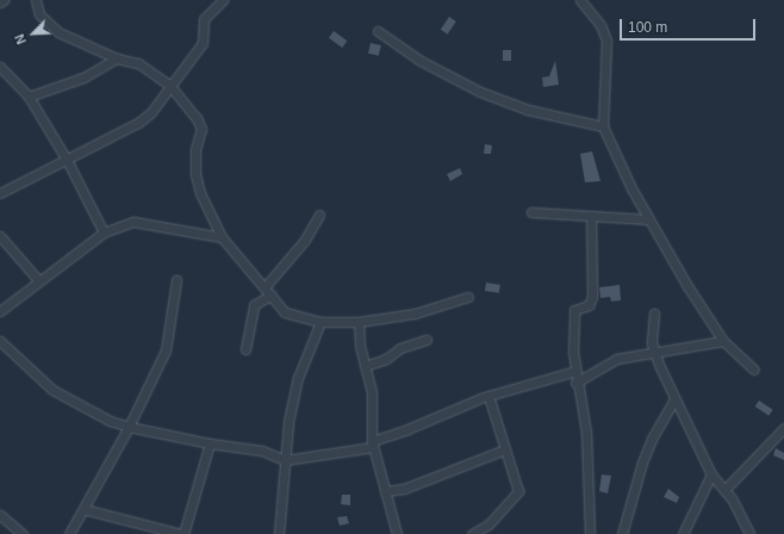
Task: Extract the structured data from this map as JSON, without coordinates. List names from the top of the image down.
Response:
{
  "scale_bar": "100 m",
  "north": "bottom left"
}
